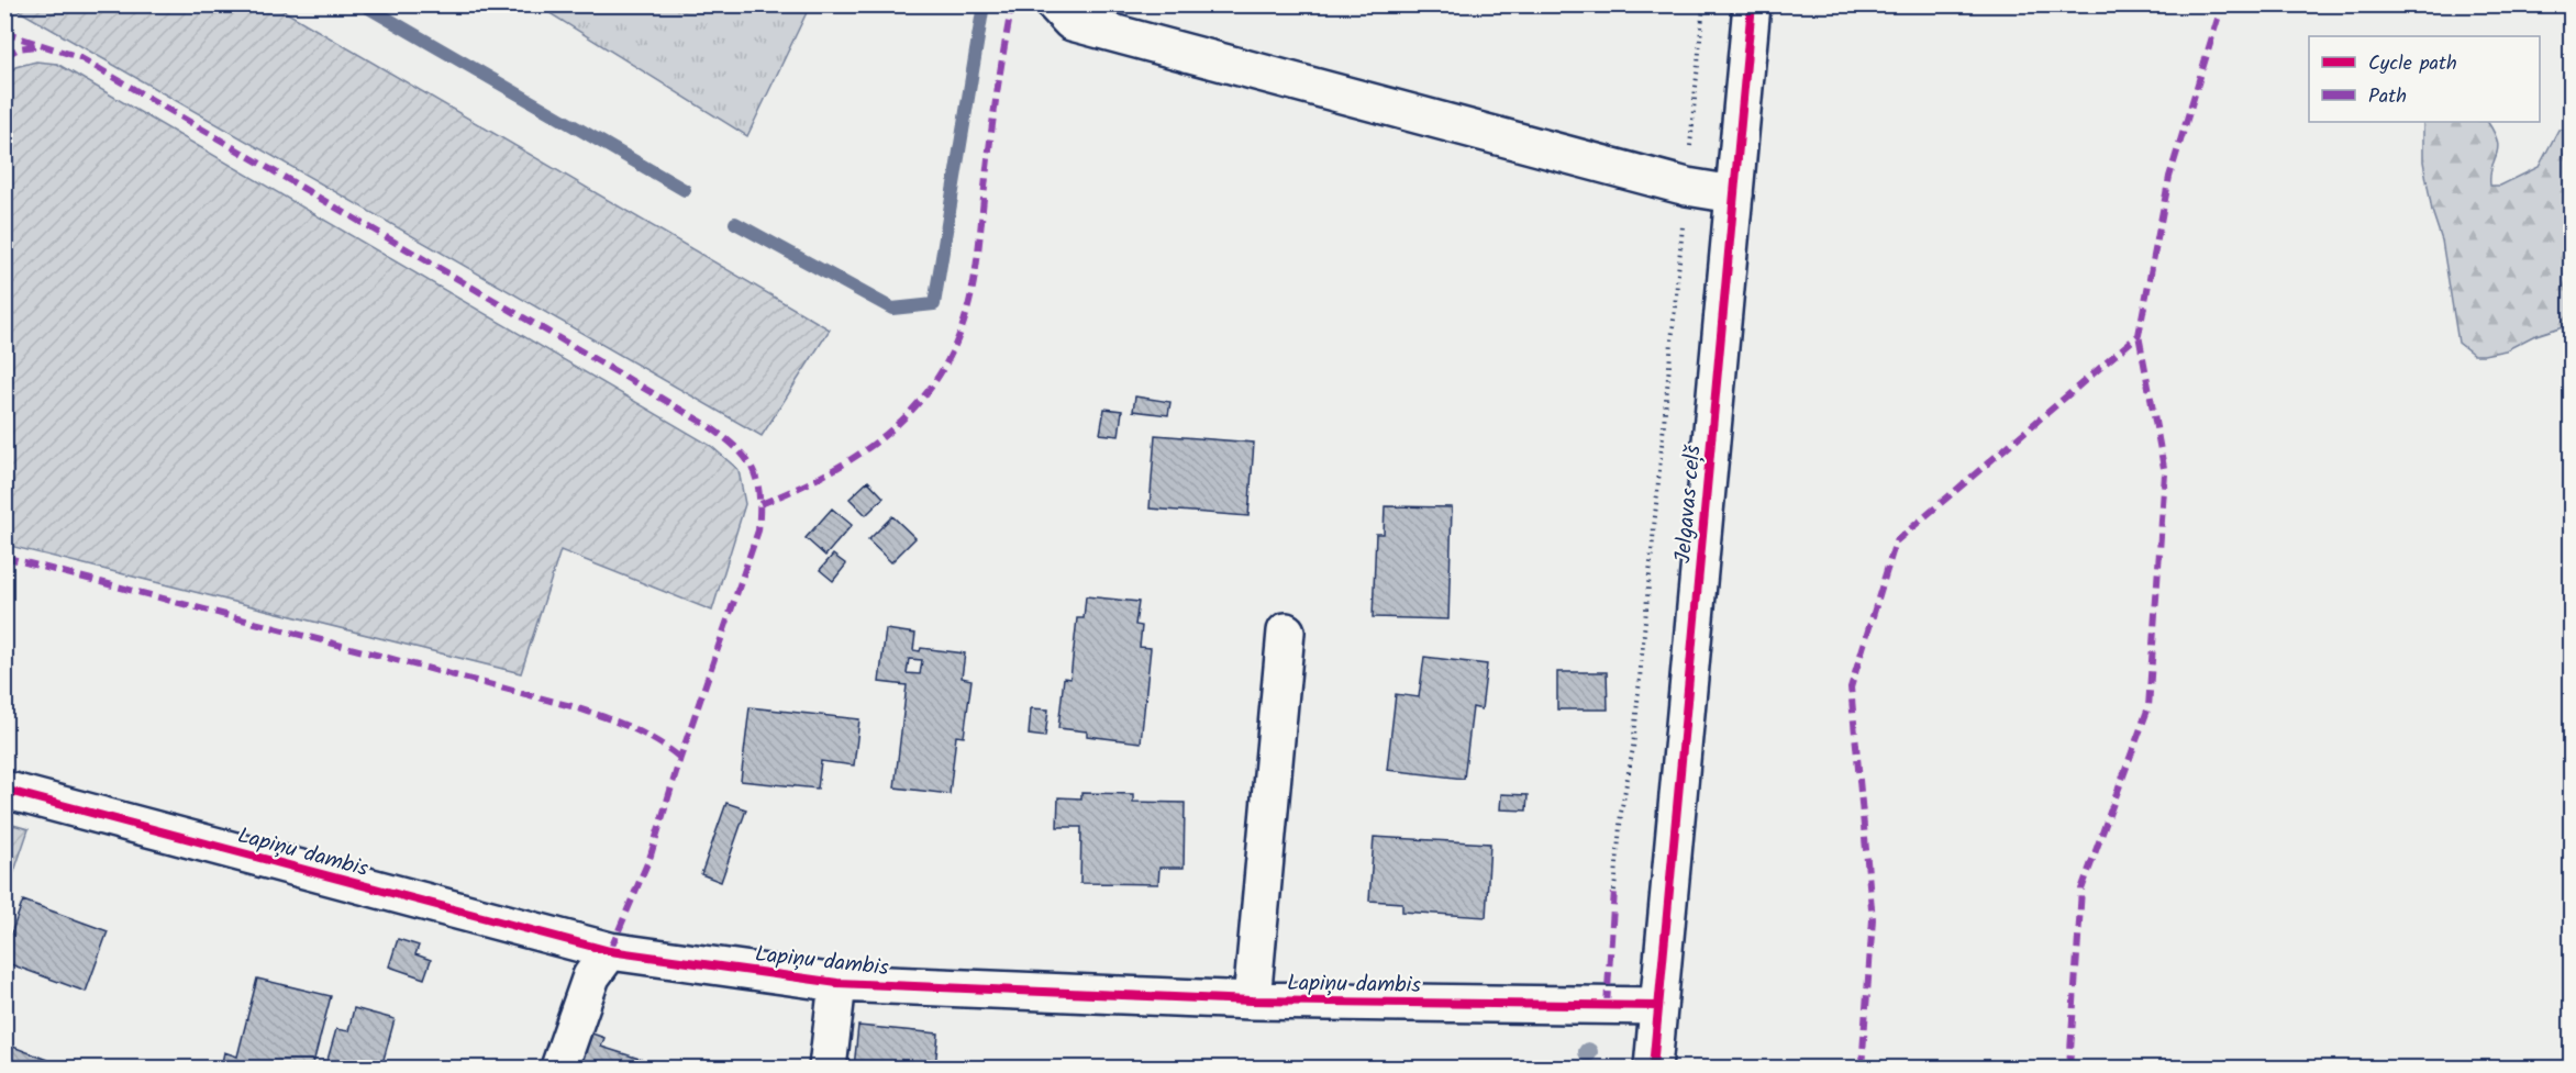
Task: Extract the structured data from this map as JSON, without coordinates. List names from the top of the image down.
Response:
{
  "streets": {
    "street": ["Jelgavas ceļš", "Lapiņu dambis"]
  },
  "crossings": [
    ["Jelgavas ceļš", "Lapiņu dambis"]
  ],
  "legend": ["Cycle path", "Path"]
}
